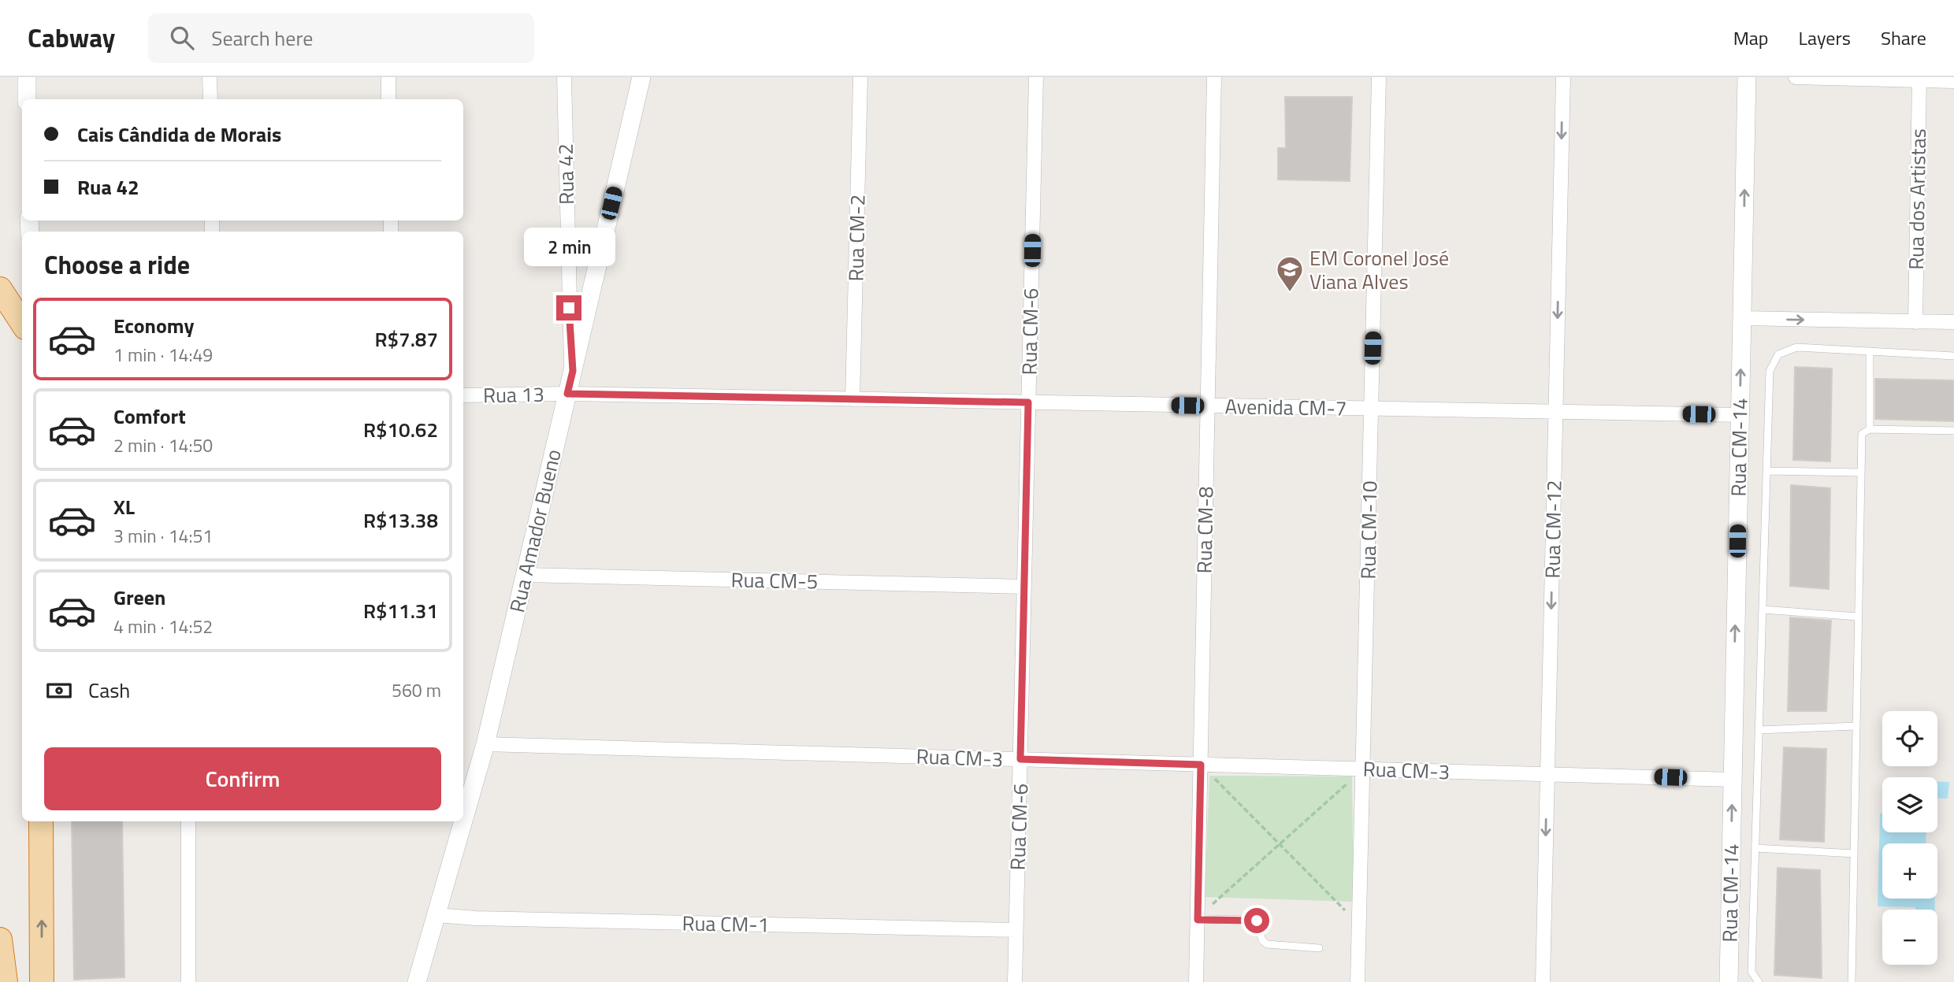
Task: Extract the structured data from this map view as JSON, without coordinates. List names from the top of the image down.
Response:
{
  "streets": {
    "street": [
      "Rua 42",
      "Rua dos Artistas",
      "Rua CM-2",
      "Rua CM-6",
      "Rua 13",
      "Avenida CM-7",
      "Rua CM-14",
      "Rua CM-12",
      "Rua CM-8",
      "Rua CM-10",
      "Rua Amador Bueno",
      "Rua CM-5",
      "Rua CM-3",
      "Rua CM-1"
    ]
  },
  "crossings": [
    ["Rua 42", "Rua Amador Bueno"],
    ["Rua CM-2", "Avenida CM-7"],
    ["Rua CM-6", "Avenida CM-7"],
    ["Rua CM-6", "Rua CM-5"],
    ["Rua CM-6", "Rua CM-3"],
    ["Rua CM-6", "Rua CM-1"],
    ["Rua 13", "Avenida CM-7"],
    ["Rua 13", "Rua Amador Bueno"],
    ["Avenida CM-7", "Rua CM-14"],
    ["Avenida CM-7", "Rua CM-12"],
    ["Avenida CM-7", "Rua CM-8"],
    ["Avenida CM-7", "Rua CM-10"],
    ["Avenida CM-7", "Rua Amador Bueno"],
    ["Rua CM-14", "Rua CM-3"],
    ["Rua CM-12", "Rua CM-3"],
    ["Rua CM-8", "Rua CM-3"],
    ["Rua CM-10", "Rua CM-3"],
    ["Rua Amador Bueno", "Rua CM-5"],
    ["Rua Amador Bueno", "Rua CM-3"],
    ["Rua Amador Bueno", "Rua CM-1"]
  ],
  "one_way": ["Rua CM-14", "Rua CM-12"],
  "places": {
    "school or university": ["EM Coronel José Viana Alves"]
  },
  "page": {
    "header": "Cabway",
    "search": "Search here",
    "nav": ["Map", "Layers", "Share"],
    "banner": ["Cais Cândida de Morais", "Rua 42"],
    "bubble": "2 min",
    "heading": "Choose a ride",
    "list": [
      {
        "name": "Economy",
        "note": "1 min · 14:49",
        "value": "R$7.87"
      },
      {
        "name": "Comfort",
        "note": "2 min · 14:50",
        "value": "R$10.62"
      },
      {
        "name": "XL",
        "note": "3 min · 14:51",
        "value": "R$13.38"
      },
      {
        "name": "Green",
        "note": "4 min · 14:52",
        "value": "R$11.31"
      }
    ],
    "pay": ["Cash", "560 m"],
    "map_buttons": ["+", "−"],
    "buttons": "Confirm"
  }
}
